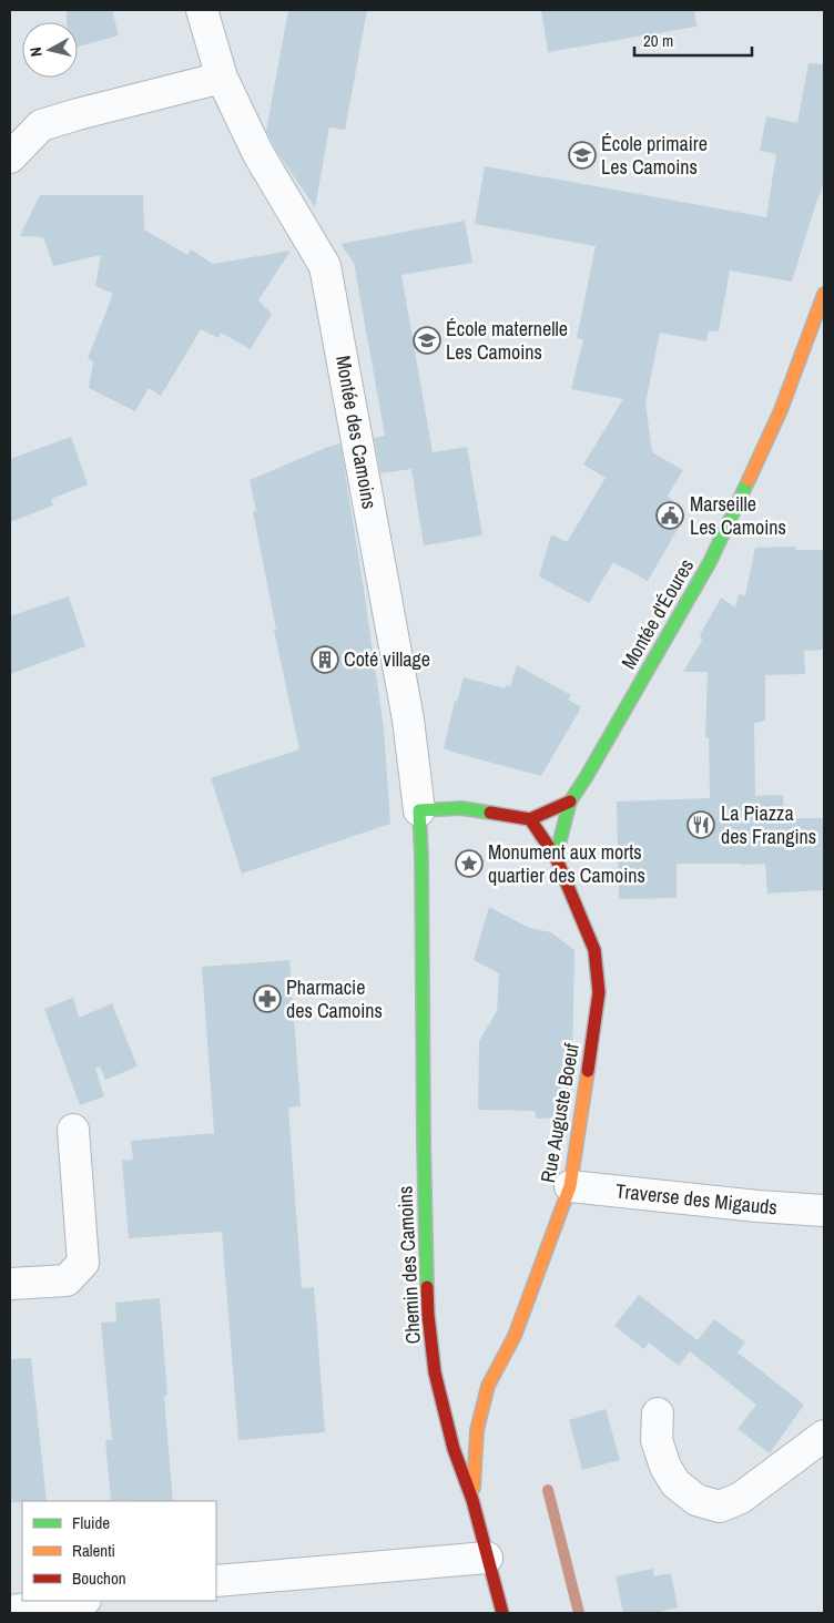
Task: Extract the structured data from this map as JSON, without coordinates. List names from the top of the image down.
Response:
{
  "streets": {
    "street": [
      "Montée des Camoins",
      "Montée d'Éoures",
      "Rue Auguste Boeuf",
      "Traverse des Migauds",
      "Chemin des Camoins"
    ]
  },
  "crossings": [
    ["Montée des Camoins", "Chemin des Camoins"],
    ["Montée d'Éoures", "Rue Auguste Boeuf"],
    ["Rue Auguste Boeuf", "Traverse des Migauds"],
    ["Rue Auguste Boeuf", "Chemin des Camoins"]
  ],
  "places": {
    "school or university": ["École primaire Les Camoins", "École maternelle Les Camoins"],
    "public building": ["Marseille Les Camoins"],
    "building": ["Coté village"],
    "restaurant": ["La Piazza des Frangins"],
    "place": ["Monument aux morts quartier des Camoins"],
    "pharmacy": ["Pharmacie des Camoins"]
  },
  "legend": ["Fluide", "Ralenti", "Bouchon"],
  "scale_bar": "20 m",
  "north": "left"
}
